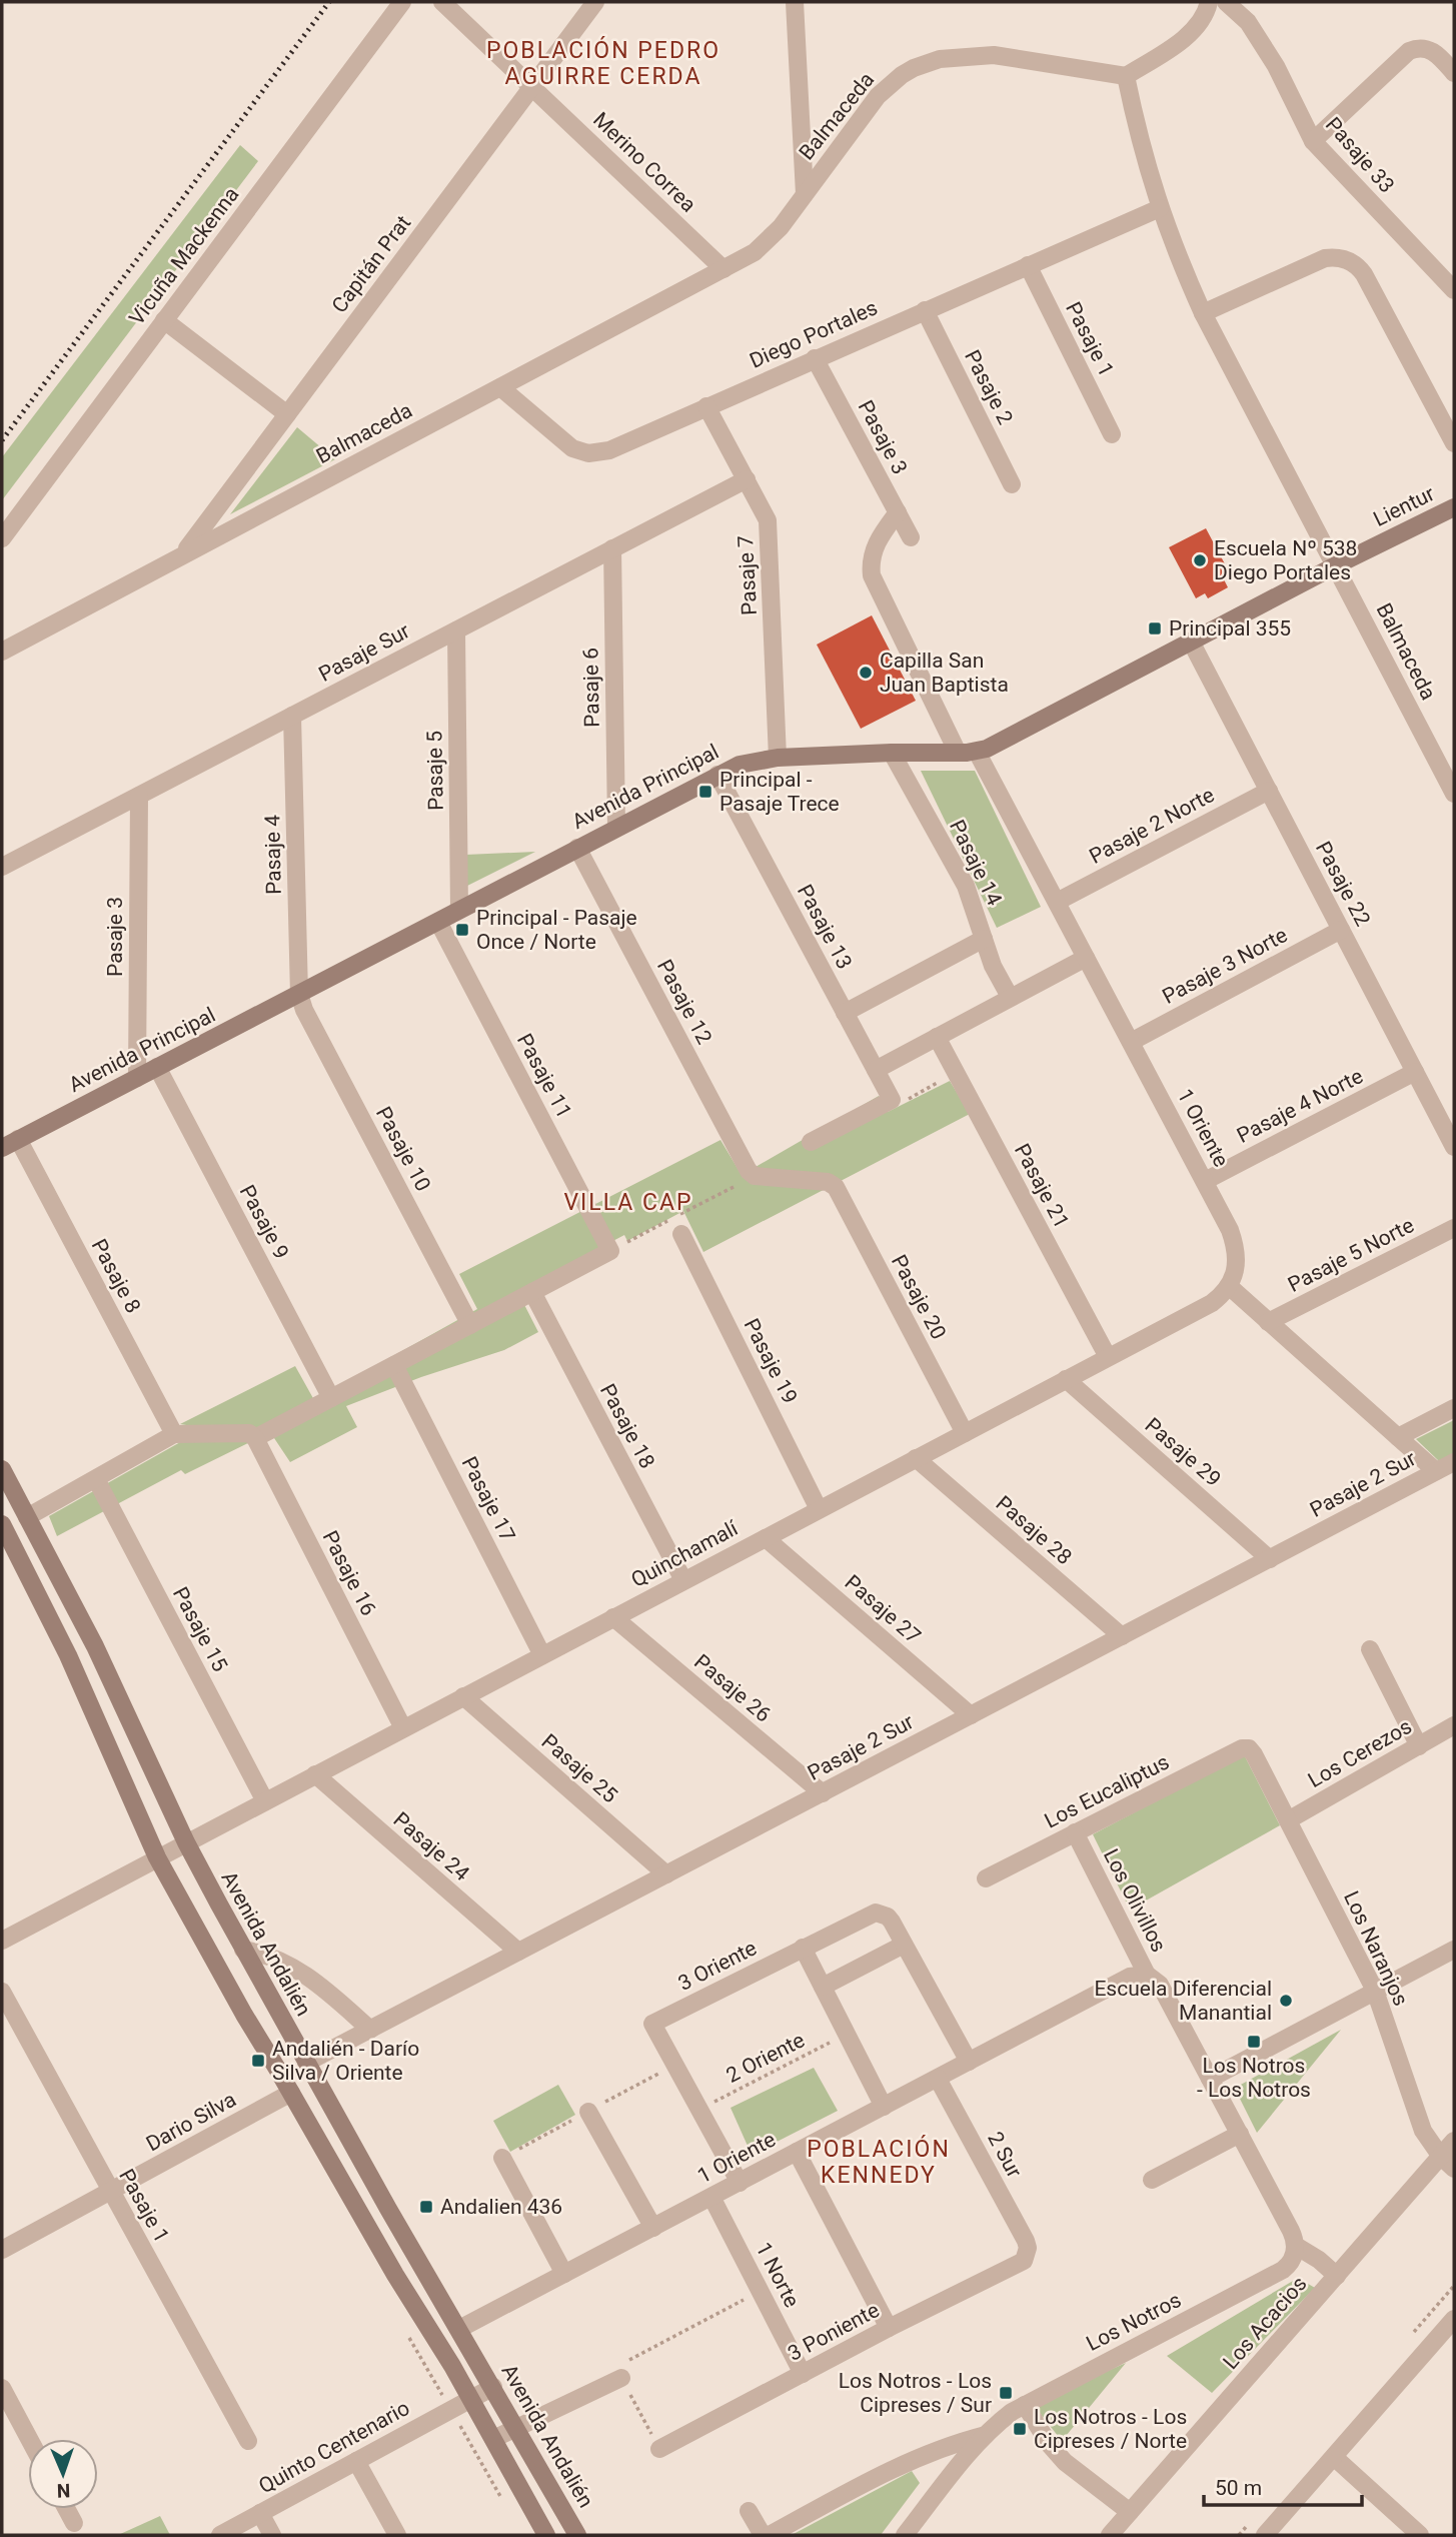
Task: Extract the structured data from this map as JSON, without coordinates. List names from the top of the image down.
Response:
{
  "streets": {
    "main road": ["Lientur", "Avenida Principal", "Avenida Andalién"],
    "street": [
      "Balmaceda",
      "Pasaje 33",
      "Merino Correa",
      "Vicuña Mackenna",
      "Capitán Prat",
      "Diego Portales",
      "Pasaje 1",
      "Pasaje 2",
      "Pasaje 3",
      "Pasaje 7",
      "Pasaje Sur",
      "Pasaje 6",
      "Pasaje 5",
      "Pasaje 2 Norte",
      "Pasaje 4",
      "Pasaje 14",
      "Pasaje 22",
      "Pasaje 13",
      "Pasaje 3 Norte",
      "Pasaje 12",
      "Pasaje 11",
      "Pasaje 4 Norte",
      "1 Oriente",
      "Pasaje 10",
      "Pasaje 21",
      "Pasaje 9",
      "Pasaje 5 Norte",
      "Pasaje 8",
      "Pasaje 20",
      "Pasaje 19",
      "Pasaje 18",
      "Pasaje 29",
      "Pasaje 2 Sur",
      "Pasaje 17",
      "Pasaje 28",
      "Quinchamalí",
      "Pasaje 16",
      "Pasaje 27",
      "Pasaje 15",
      "Pasaje 26",
      "Los Cerezos",
      "Pasaje 25",
      "Los Eucaliptus",
      "Pasaje 24",
      "Los Olivillos",
      "Los Naranjos",
      "3 Oriente",
      "Dario Silva",
      "2 Sur",
      "1 Norte",
      "Los Notros",
      "Los Acacios",
      "3 Poniente",
      "Quinto Centenario"
    ],
    "path": ["2 Oriente"]
  },
  "crossings": [
    ["Balmaceda", "Merino Correa"],
    ["Balmaceda", "Capitán Prat"],
    ["Balmaceda", "Diego Portales"],
    ["Balmaceda", "Lientur"],
    ["Balmaceda", "Avenida Principal"],
    ["Merino Correa", "Capitán Prat"],
    ["Diego Portales", "Pasaje 1"],
    ["Diego Portales", "Pasaje 2"],
    ["Diego Portales", "Pasaje 3"],
    ["Diego Portales", "Pasaje 7"],
    ["Pasaje 1", "Dario Silva"],
    ["Pasaje 3", "Pasaje Sur"],
    ["Pasaje 3", "Avenida Principal"],
    ["Lientur", "Avenida Principal"],
    ["Pasaje 7", "Pasaje Sur"],
    ["Pasaje 7", "Avenida Principal"],
    ["Pasaje Sur", "Pasaje 6"],
    ["Pasaje Sur", "Pasaje 5"],
    ["Pasaje Sur", "Pasaje 4"],
    ["Pasaje 6", "Avenida Principal"],
    ["Pasaje 5", "Avenida Principal"],
    ["Avenida Principal", "Pasaje 4"],
    ["Avenida Principal", "Pasaje 14"],
    ["Avenida Principal", "Pasaje 22"],
    ["Avenida Principal", "Pasaje 13"],
    ["Avenida Principal", "Pasaje 12"],
    ["Avenida Principal", "Pasaje 11"],
    ["Avenida Principal", "1 Oriente"],
    ["Avenida Principal", "Pasaje 10"],
    ["Avenida Principal", "Pasaje 9"],
    ["Avenida Principal", "Pasaje 8"],
    ["Pasaje 2 Norte", "Pasaje 22"],
    ["Pasaje 2 Norte", "1 Oriente"],
    ["Pasaje 4", "Pasaje 10"],
    ["Pasaje 22", "Pasaje 3 Norte"],
    ["Pasaje 22", "Pasaje 4 Norte"],
    ["Pasaje 3 Norte", "1 Oriente"],
    ["Pasaje 12", "Pasaje 20"],
    ["Pasaje 11", "Pasaje 18"],
    ["Pasaje 4 Norte", "1 Oriente"],
    ["1 Oriente", "Quinchamalí"],
    ["1 Oriente", "Los Olivillos"],
    ["1 Oriente", "Avenida Andalién"],
    ["1 Oriente", "2 Sur"],
    ["1 Oriente", "1 Norte"],
    ["Pasaje 21", "Quinchamalí"],
    ["Pasaje 20", "Quinchamalí"],
    ["Pasaje 19", "Quinchamalí"],
    ["Pasaje 18", "Quinchamalí"],
    ["Pasaje 29", "Pasaje 2 Sur"],
    ["Pasaje 29", "Quinchamalí"],
    ["Pasaje 2 Sur", "Pasaje 28"],
    ["Pasaje 2 Sur", "Pasaje 27"],
    ["Pasaje 2 Sur", "Pasaje 26"],
    ["Pasaje 2 Sur", "Pasaje 25"],
    ["Pasaje 2 Sur", "Pasaje 24"],
    ["Pasaje 2 Sur", "Avenida Andalién"],
    ["Pasaje 17", "Quinchamalí"],
    ["Pasaje 28", "Quinchamalí"],
    ["Quinchamalí", "Pasaje 16"],
    ["Quinchamalí", "Pasaje 27"],
    ["Quinchamalí", "Pasaje 15"],
    ["Quinchamalí", "Pasaje 26"],
    ["Quinchamalí", "Pasaje 25"],
    ["Quinchamalí", "Pasaje 24"],
    ["Quinchamalí", "Avenida Andalién"],
    ["Los Cerezos", "Los Naranjos"],
    ["Los Eucaliptus", "Los Olivillos"],
    ["Los Eucaliptus", "Los Naranjos"],
    ["Avenida Andalién", "Quinto Centenario"],
    ["Los Naranjos", "Los Acacios"],
    ["3 Oriente", "2 Oriente"],
    ["2 Sur", "3 Poniente"],
    ["1 Norte", "3 Poniente"]
  ],
  "districts": ["POBLACIÓN PEDRO AGUIRRE CERDA", "VILLA CAP", "POBLACIÓN KENNEDY"],
  "places": {
    "other": ["Escuela Nº 538 Diego Portales", "Capilla San Juan Baptista", "Escuela Diferencial Manantial"],
    "transit": [
      "Principal 355",
      "Principal - Pasaje Trece",
      "Principal - Pasaje Once / Norte",
      "Los Notros - Los Notros",
      "Andalién - Darío Silva / Oriente",
      "Andalien 436",
      "Los Notros - Los Cipreses / Sur",
      "Los Notros - Los Cipreses / Norte"
    ]
  },
  "scale_bar": "50 m",
  "north": "bottom"
}
